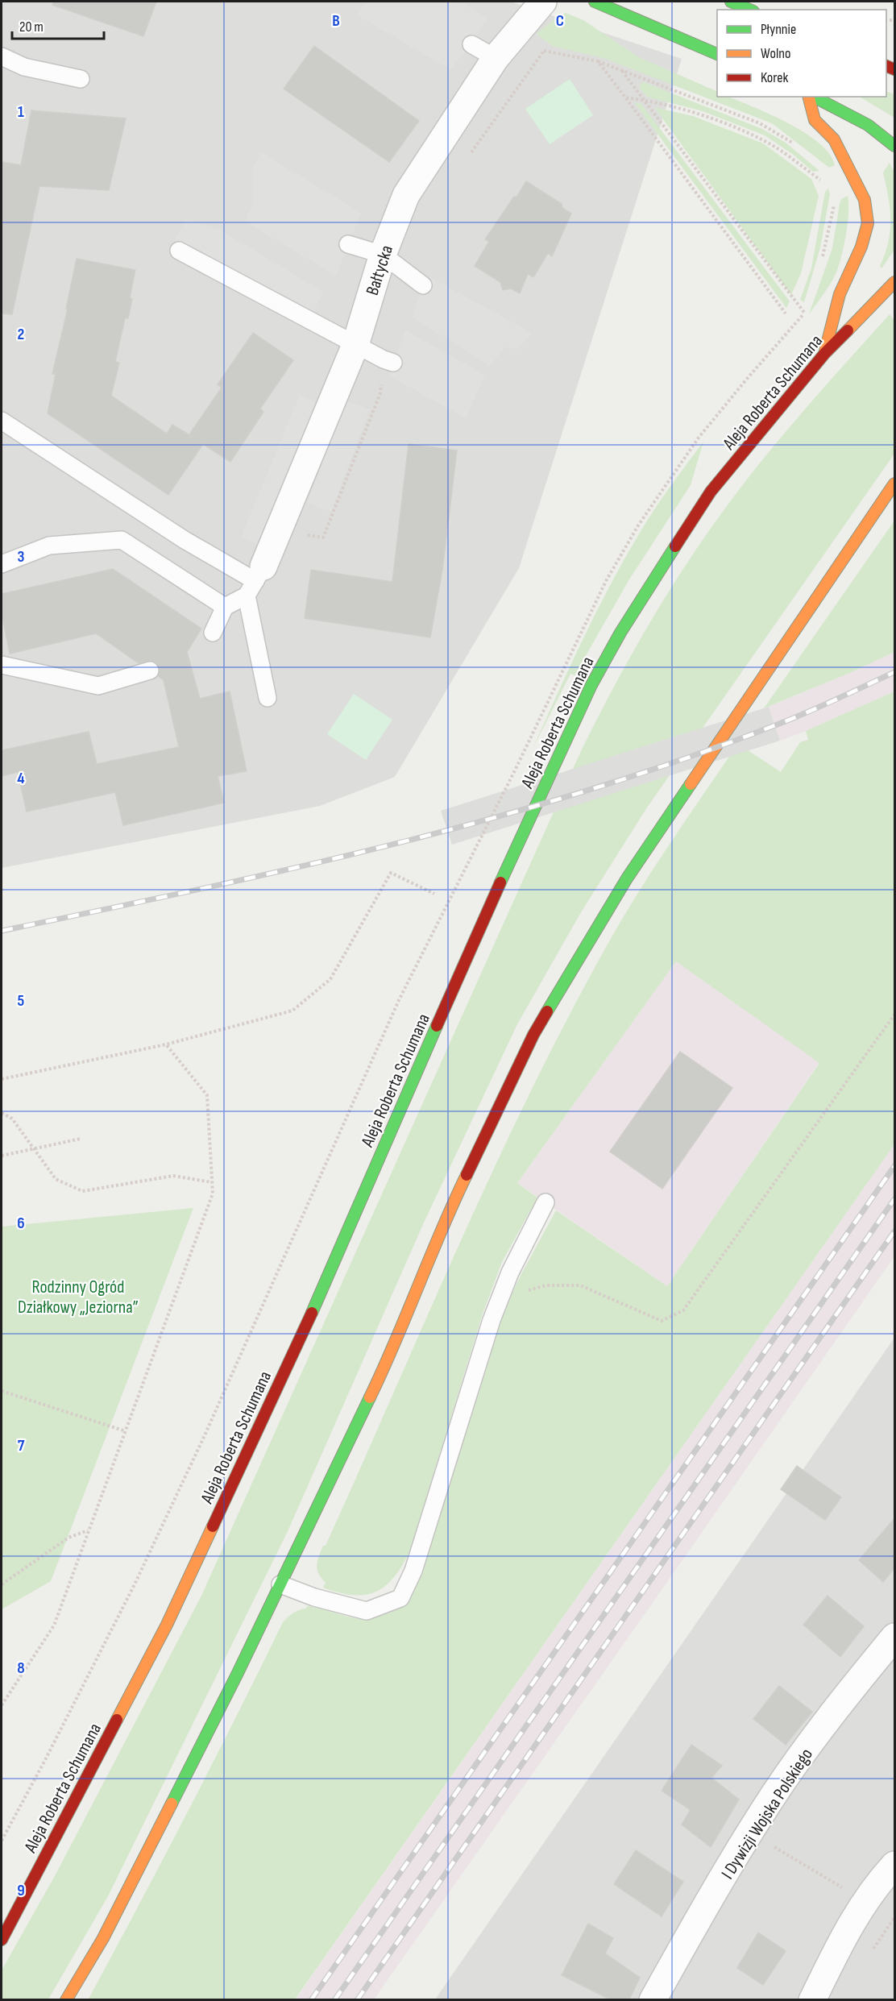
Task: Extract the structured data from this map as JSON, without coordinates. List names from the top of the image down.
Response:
{
  "streets": {
    "main road": ["Aleja Roberta Schumana"],
    "street": ["Bałtycka", "I Dywizji Wojska Polskiego"]
  },
  "parks": ["Rodzinny Ogród Działkowy „Jeziorna”"],
  "legend": ["Płynnie", "Wolno", "Korek"],
  "scale_bar": "20 m",
  "grid": {
    "columns": ["B", "C"],
    "rows": [
      "1",
      "2",
      "3",
      "4",
      "5",
      "6",
      "7",
      "8",
      "9"
    ]
  }
}
